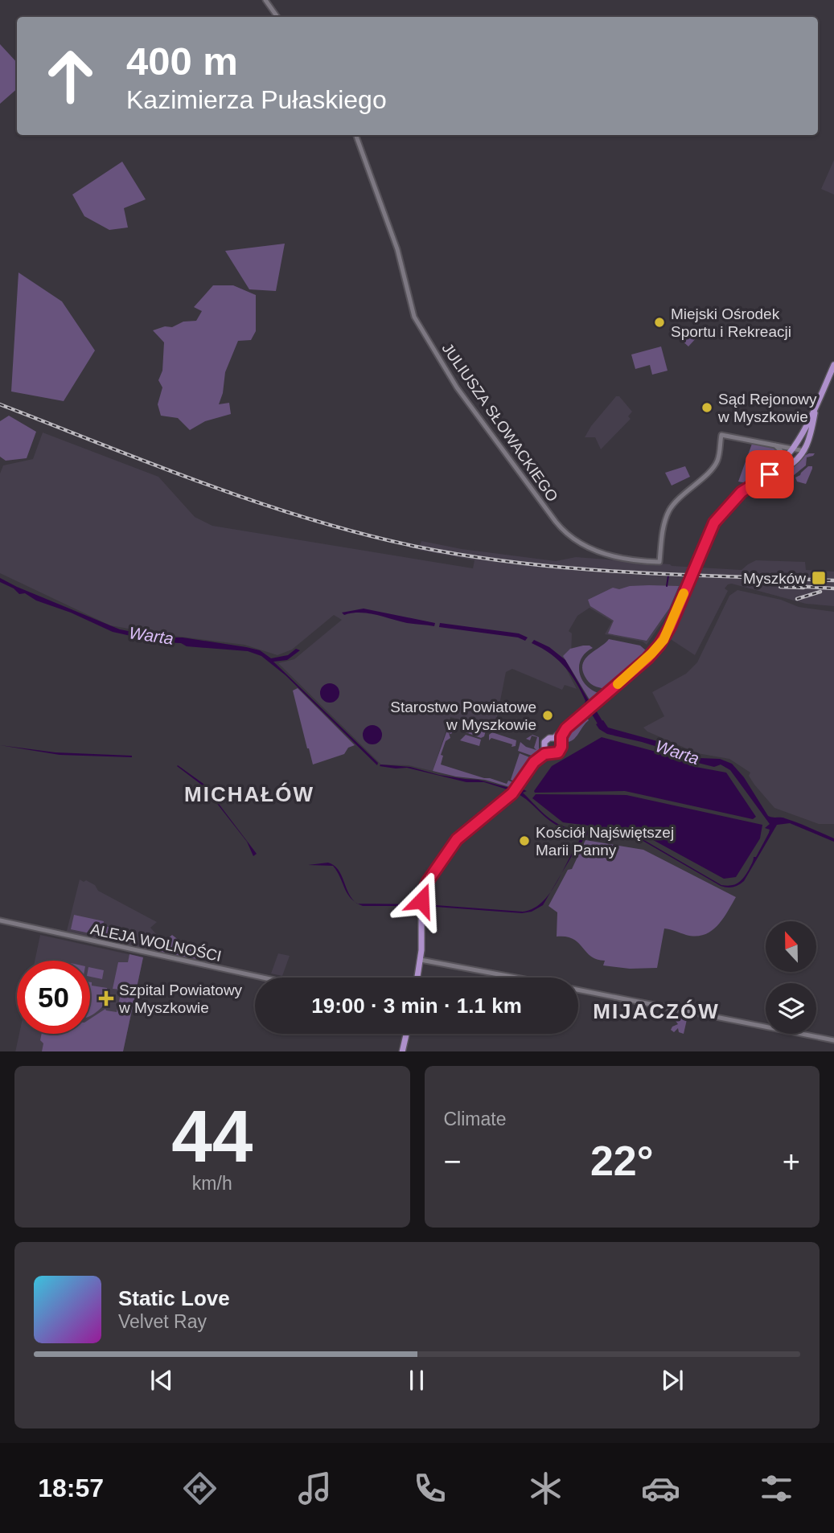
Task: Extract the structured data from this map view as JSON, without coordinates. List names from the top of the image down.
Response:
{
  "streets": {
    "street": ["JULIUSZA SŁOWACKIEGO", "ALEJA WOLNOŚCI"]
  },
  "districts": ["MICHAŁÓW", "MIJACZÓW"],
  "water": ["Warta"],
  "places": {
    "other": [
      "Miejski Ośrodek Sportu i Rekreacji",
      "Sąd Rejonowy w Myszkowie",
      "Starostwo Powiatowe w Myszkowie",
      "Kościół Najświętszej Marii Panny"
    ],
    "transit": ["Myszków"],
    "health": ["Szpital Powiatowy w Myszkowie"]
  },
  "north": "top",
  "page": {
    "turn": ["400 m", "Kazimierza Pułaskiego"],
    "limit": "50",
    "trip": "19:00 · 3 min · 1.1 km",
    "tile": [
      ["44", "km/h"],
      "Climate"
    ],
    "heat": ["−", "22°", "+"],
    "song": ["Static Love", "Velvet Ray"],
    "tabs": "18:57"
  }
}
